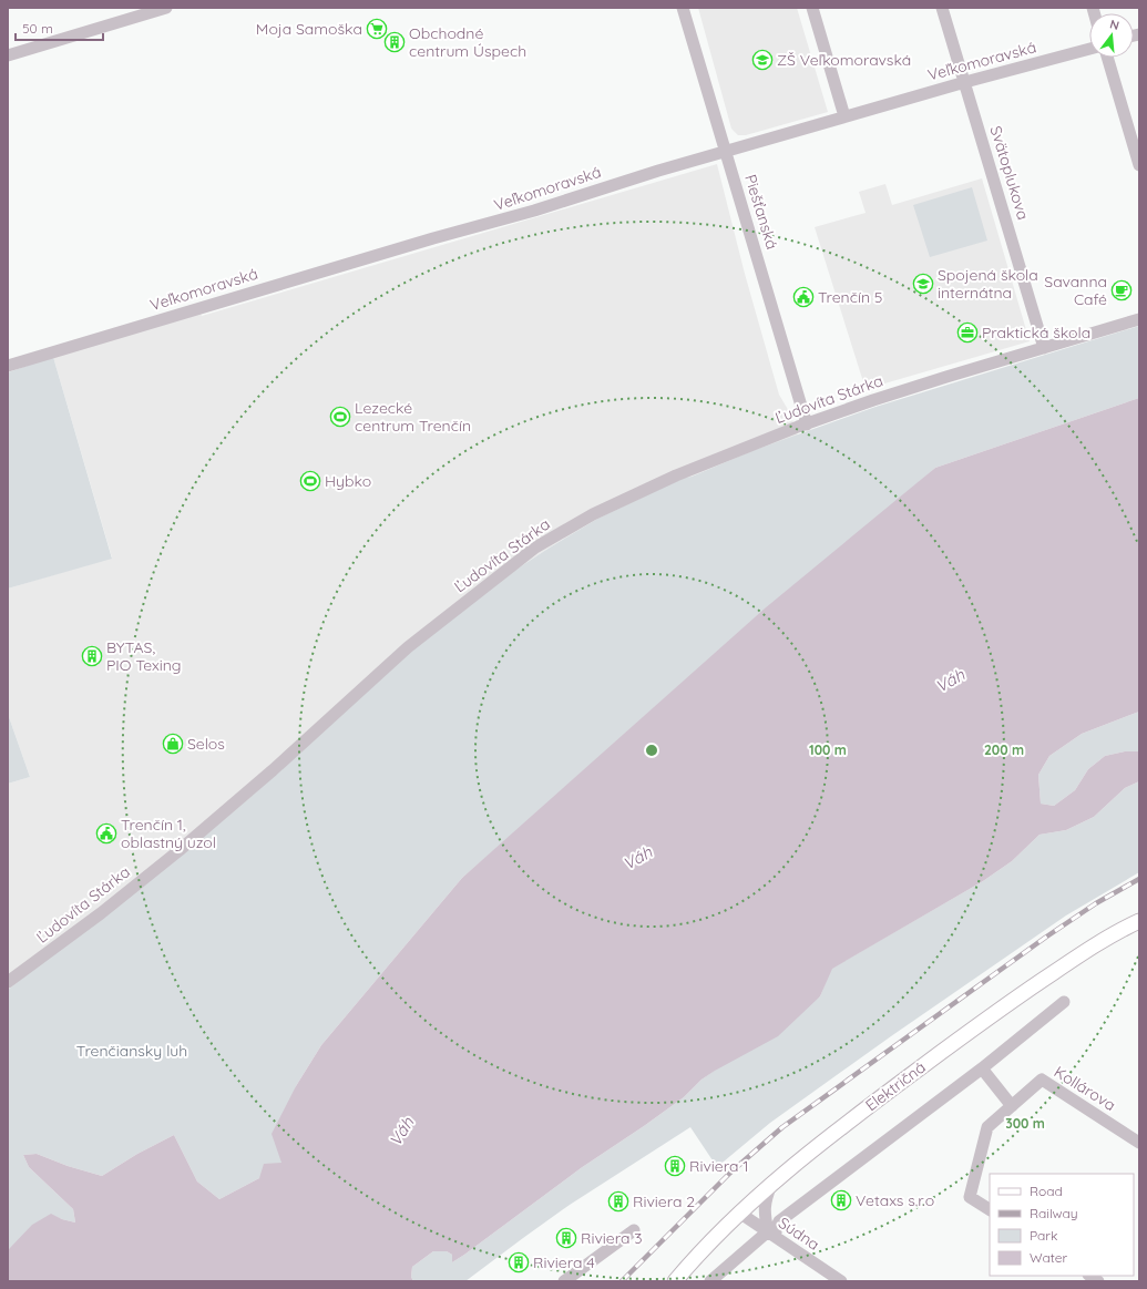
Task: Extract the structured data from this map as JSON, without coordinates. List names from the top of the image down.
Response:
{
  "streets": {
    "main road": ["Električná"],
    "street": [
      "Veľkomoravská",
      "Svätoplukova",
      "Piešťanská",
      "Ľudovíta Stárka",
      "Kollárova",
      "Súdna"
    ]
  },
  "crossings": [
    ["Veľkomoravská", "Svätoplukova"],
    ["Veľkomoravská", "Piešťanská"],
    ["Svätoplukova", "Ľudovíta Stárka"],
    ["Piešťanská", "Ľudovíta Stárka"],
    ["Električná", "Súdna"]
  ],
  "water": ["Váh"],
  "parks": ["Trenčiansky luh"],
  "places": {
    "supermarket": ["Moja Samoška"],
    "building": [
      "Obchodné centrum Úspech",
      "BYTAS, PIO Texing",
      "Riviera 1",
      "Vetaxs s.r.o",
      "Riviera 2",
      "Riviera 3",
      "Riviera 4"
    ],
    "school or university": ["ZŠ Veľkomoravská", "Spojená škola internátna"],
    "cafe": ["Savanna Café"],
    "public building": ["Trenčín 5", "Trenčín 1, oblastný uzol"],
    "office": ["Praktická škola"],
    "sports": ["Lezecké centrum Trenčín", "Hybko"],
    "shop": ["Selos"]
  },
  "legend": [
    "Road",
    "Railway",
    "Park",
    "Water"
  ],
  "scale_bar": "50 m",
  "north": "top",
  "rings": ["100 m", "200 m", "300 m"]
}
